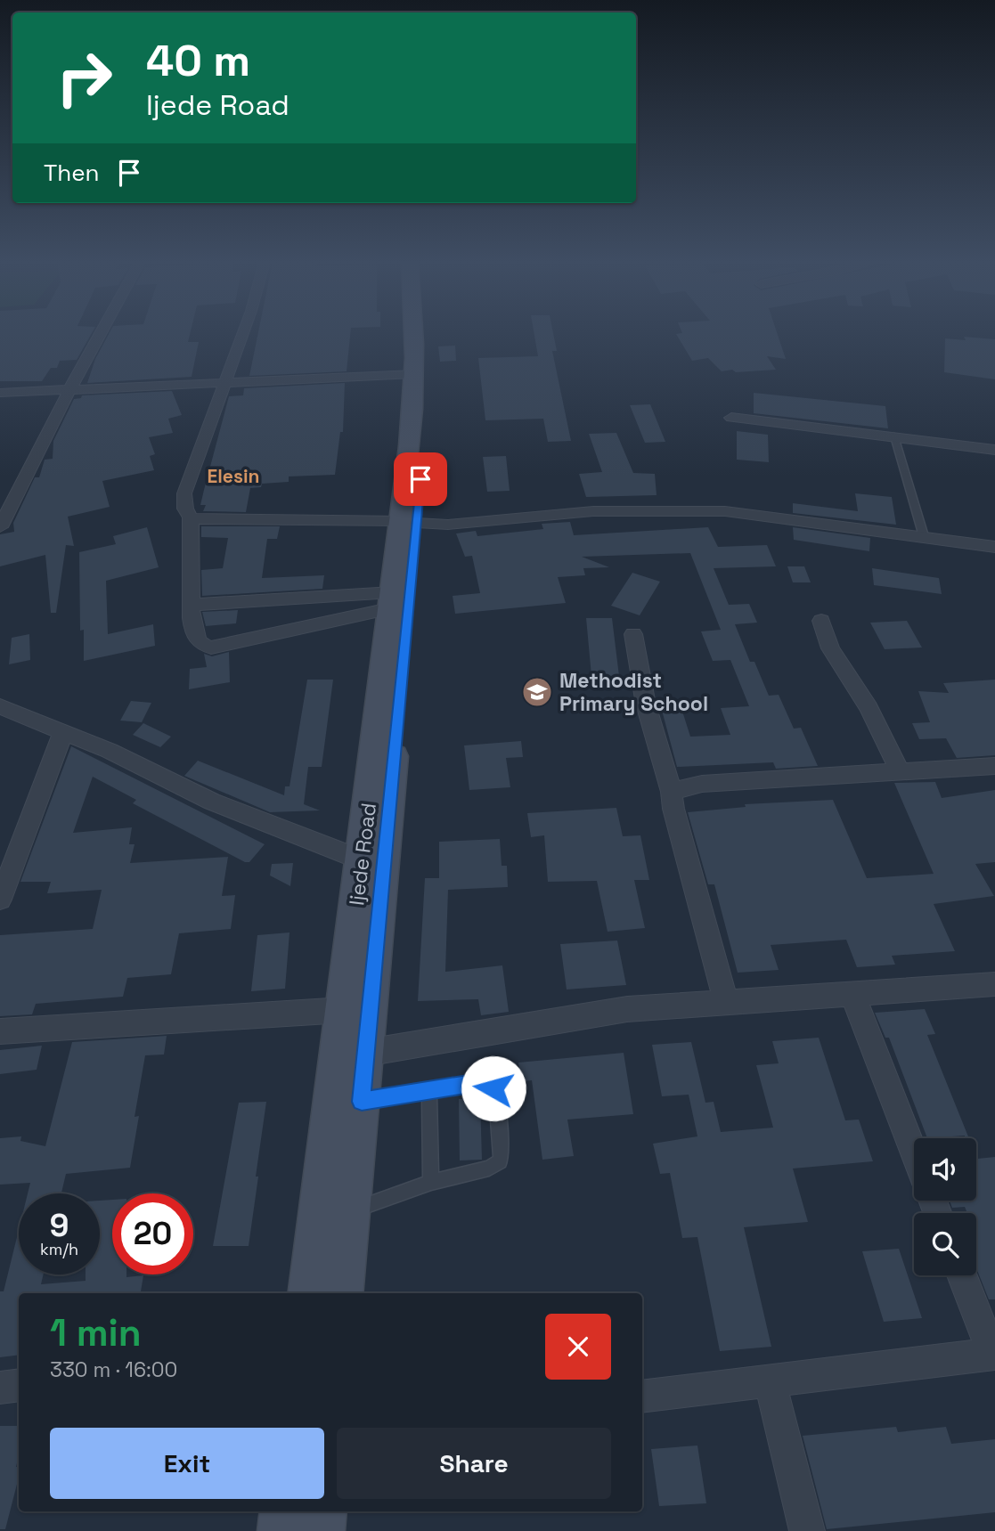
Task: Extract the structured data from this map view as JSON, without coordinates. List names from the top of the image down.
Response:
{
  "streets": {
    "main road": ["Ijede Road"]
  },
  "districts": ["Elesin"],
  "places": {
    "school or university": ["Methodist Primary School"]
  },
  "page": {
    "turn": ["40 m", "Ijede Road"],
    "then": "Then",
    "speed": "9 km/h",
    "limit": "20",
    "heading": ["1 min", "330 m · 16:00"],
    "buttons": ["Exit", "Share"]
  }
}
